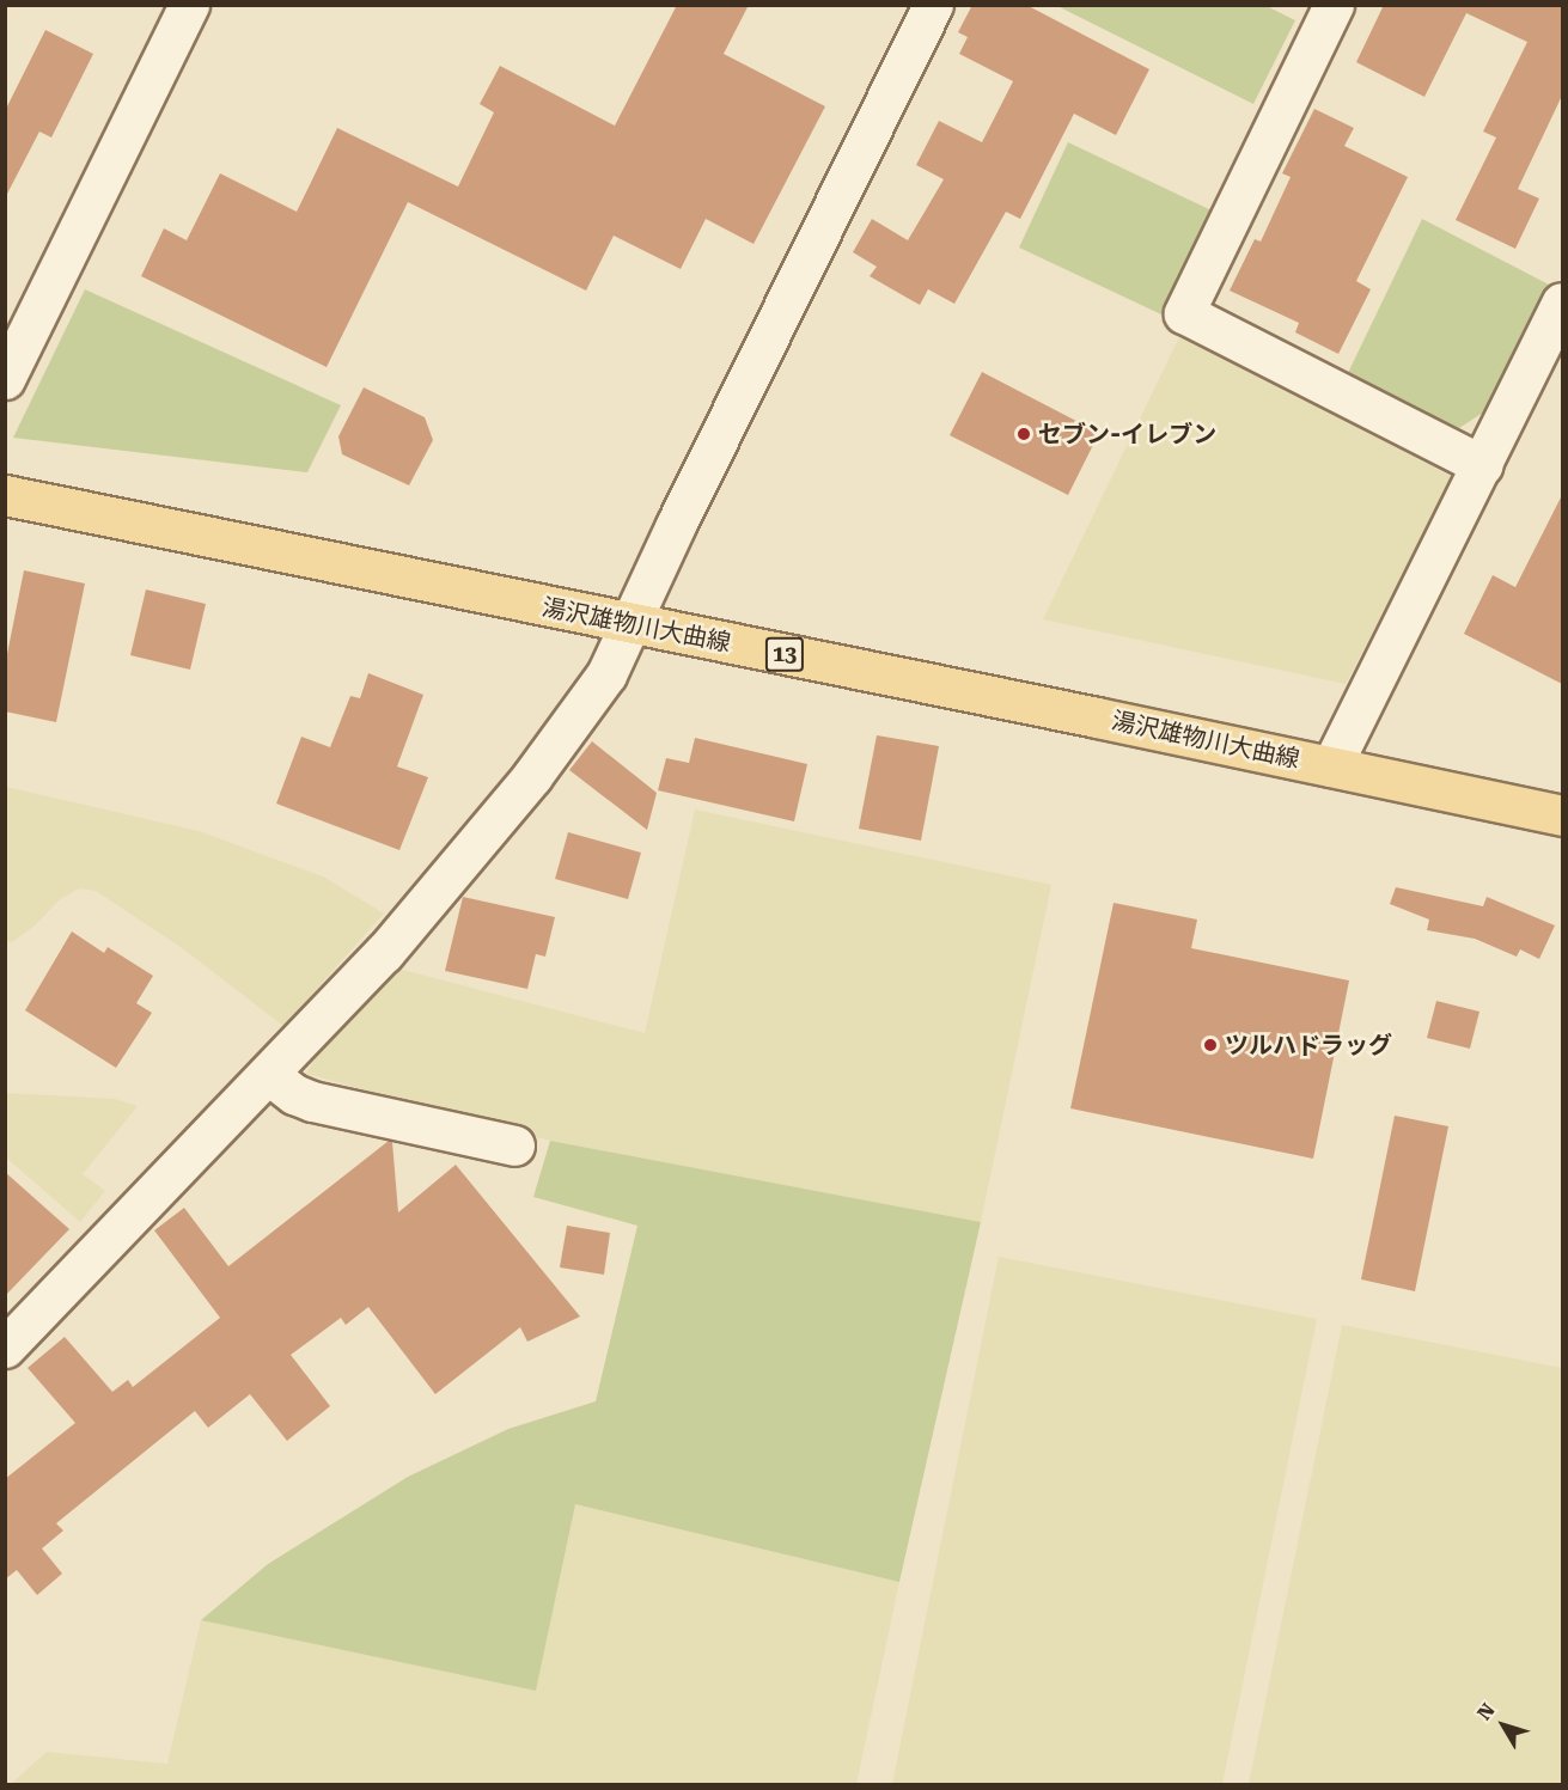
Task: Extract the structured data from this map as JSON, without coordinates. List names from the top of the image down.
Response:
{
  "streets": {
    "main road": ["湯沢雄物川大曲線", "13"]
  },
  "places": ["セブン-イレブン", "ツルハドラッグ"],
  "north": "top left"
}
